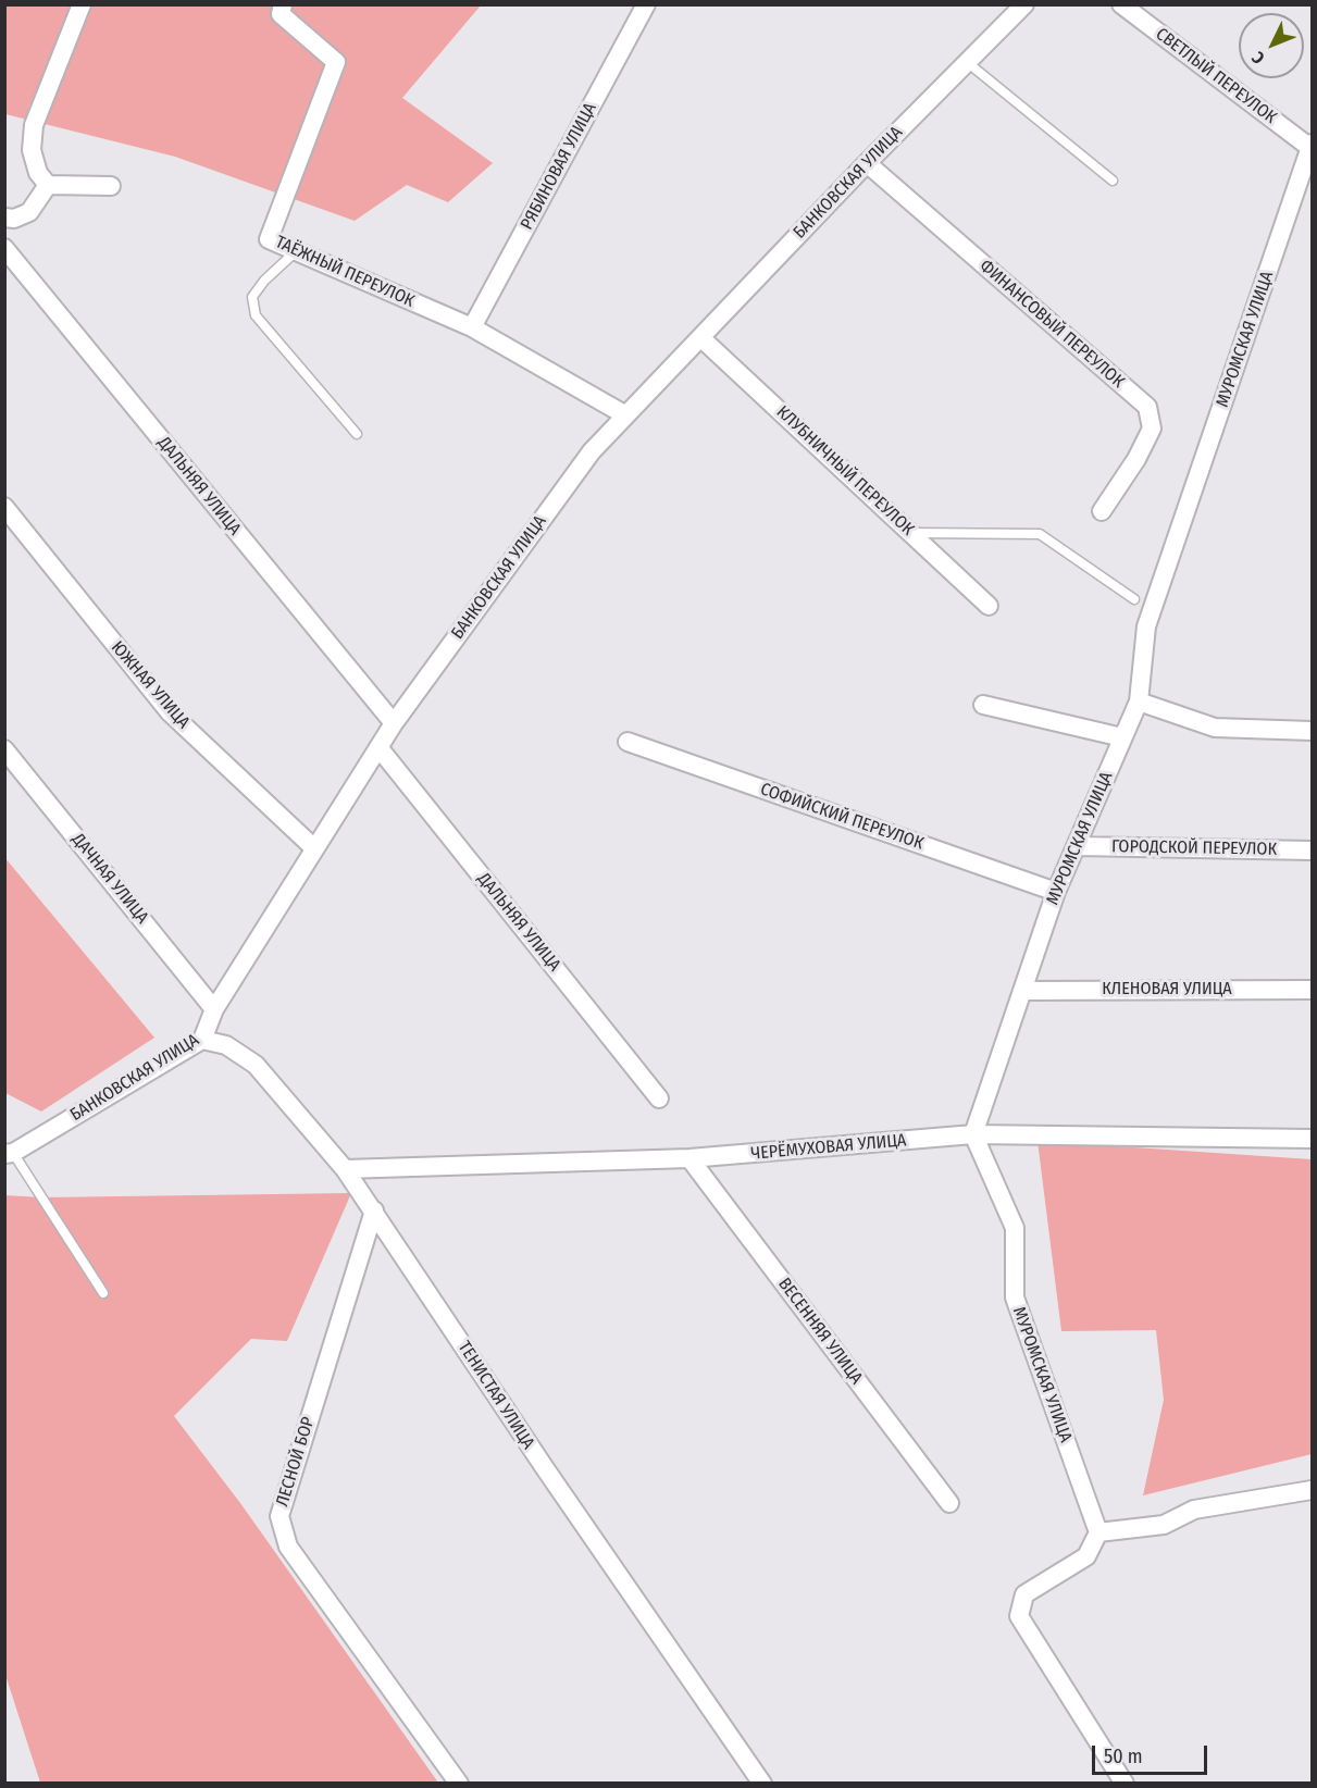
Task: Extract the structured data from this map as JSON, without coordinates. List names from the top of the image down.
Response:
{
  "streets": {
    "street": [
      "СВЕТЛЫЙ ПЕРЕУЛОК",
      "РЯБИНОВАЯ УЛИЦА",
      "БАНКОВСКАЯ УЛИЦА",
      "ТАЁЖНЫЙ ПЕРЕУЛОК",
      "ФИНАНСОВЫЙ ПЕРЕУЛОК",
      "МУРОМСКАЯ УЛИЦА",
      "КЛУБНИЧНЫЙ ПЕРЕУЛОК",
      "ДАЛЬНЯЯ УЛИЦА",
      "ЮЖНАЯ УЛИЦА",
      "СОФИЙСКИЙ ПЕРЕУЛОК",
      "ГОРОДСКОЙ ПЕРЕУЛОК",
      "ДАЧНАЯ УЛИЦА",
      "КЛЕНОВАЯ УЛИЦА",
      "ЧЕРЁМУХОВАЯ УЛИЦА",
      "ВЕСЕННЯЯ УЛИЦА",
      "ТЕНИСТАЯ УЛИЦА",
      "ЛЕСНОЙ БОР"
    ]
  },
  "crossings": [
    ["СВЕТЛЫЙ ПЕРЕУЛОК", "МУРОМСКАЯ УЛИЦА"],
    ["РЯБИНОВАЯ УЛИЦА", "ТАЁЖНЫЙ ПЕРЕУЛОК"],
    ["БАНКОВСКАЯ УЛИЦА", "ТАЁЖНЫЙ ПЕРЕУЛОК"],
    ["БАНКОВСКАЯ УЛИЦА", "ФИНАНСОВЫЙ ПЕРЕУЛОК"],
    ["БАНКОВСКАЯ УЛИЦА", "КЛУБНИЧНЫЙ ПЕРЕУЛОК"],
    ["БАНКОВСКАЯ УЛИЦА", "ДАЛЬНЯЯ УЛИЦА"],
    ["БАНКОВСКАЯ УЛИЦА", "ЮЖНАЯ УЛИЦА"],
    ["БАНКОВСКАЯ УЛИЦА", "ДАЧНАЯ УЛИЦА"],
    ["БАНКОВСКАЯ УЛИЦА", "ТЕНИСТАЯ УЛИЦА"],
    ["МУРОМСКАЯ УЛИЦА", "СОФИЙСКИЙ ПЕРЕУЛОК"],
    ["МУРОМСКАЯ УЛИЦА", "ГОРОДСКОЙ ПЕРЕУЛОК"],
    ["МУРОМСКАЯ УЛИЦА", "КЛЕНОВАЯ УЛИЦА"],
    ["МУРОМСКАЯ УЛИЦА", "ЧЕРЁМУХОВАЯ УЛИЦА"],
    ["ЧЕРЁМУХОВАЯ УЛИЦА", "ВЕСЕННЯЯ УЛИЦА"],
    ["ЧЕРЁМУХОВАЯ УЛИЦА", "ТЕНИСТАЯ УЛИЦА"],
    ["ТЕНИСТАЯ УЛИЦА", "ЛЕСНОЙ БОР"]
  ],
  "scale_bar": "50 m",
  "north": "bottom left"
}
